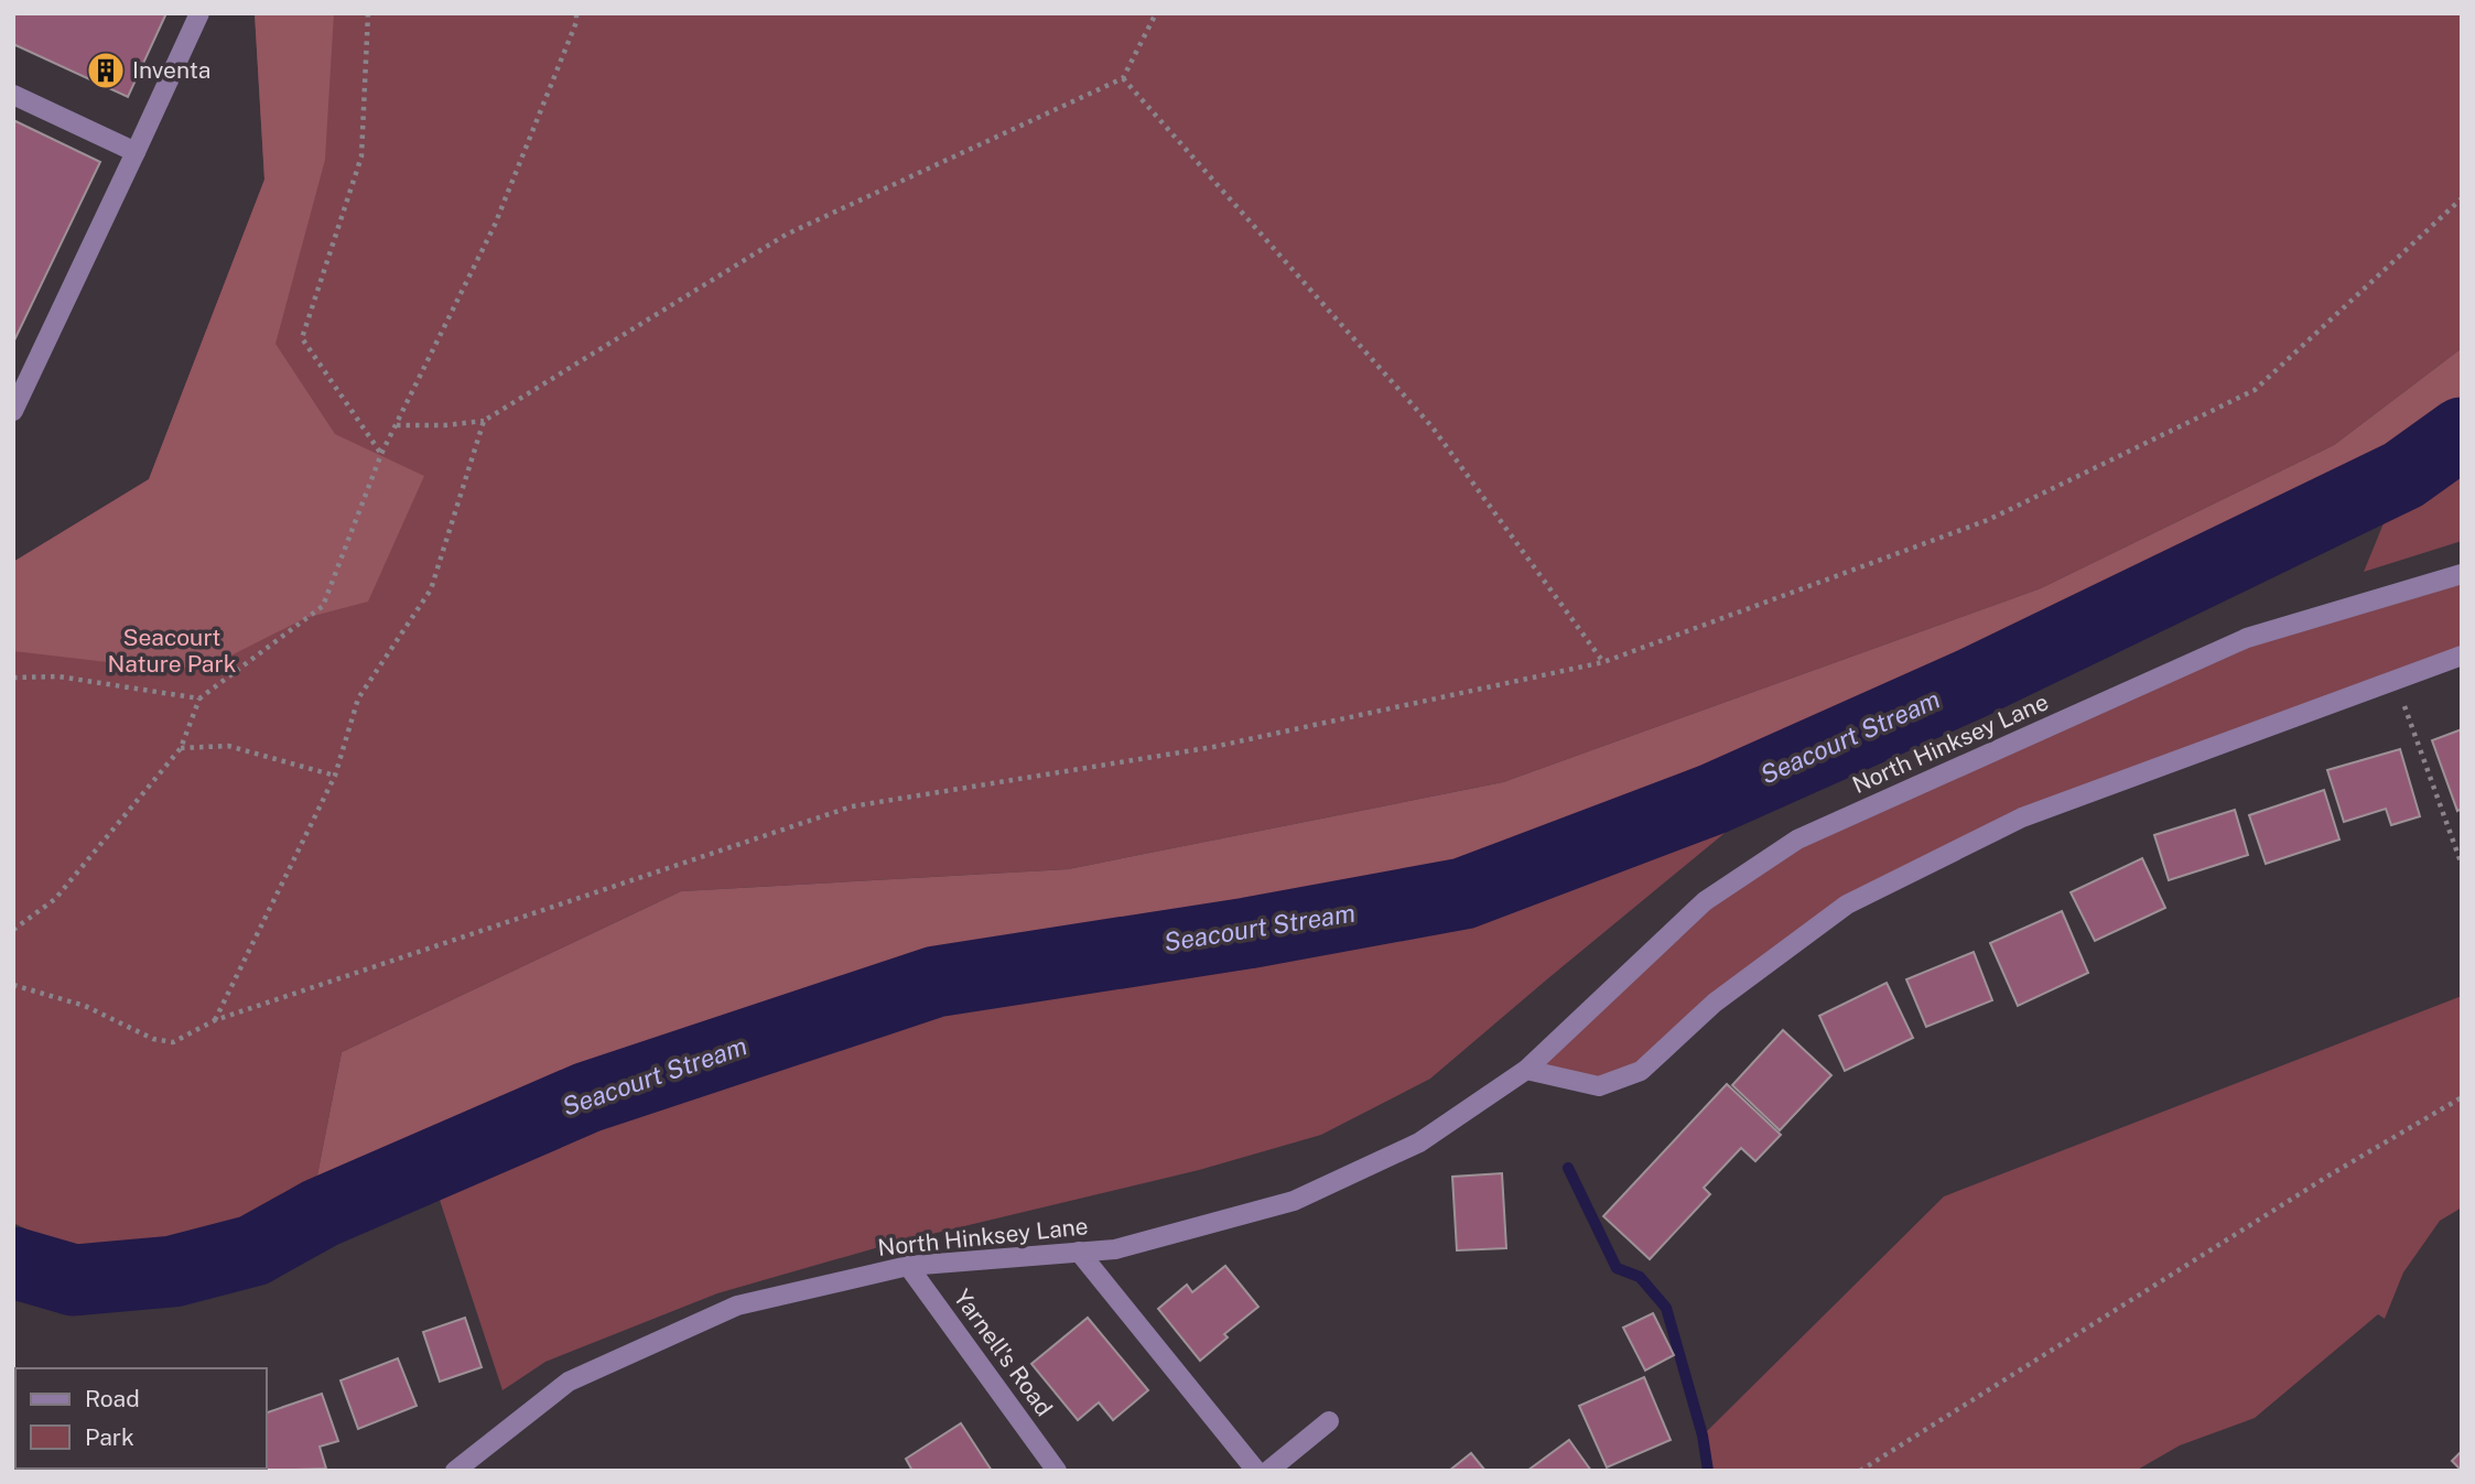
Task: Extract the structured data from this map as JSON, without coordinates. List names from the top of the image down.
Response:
{
  "streets": {
    "street": ["North Hinksey Lane", "Yarnell's Road"]
  },
  "crossings": [
    ["North Hinksey Lane", "Yarnell's Road"]
  ],
  "water": ["Seacourt Stream"],
  "parks": ["Seacourt Nature Park"],
  "places": {
    "building": ["Inventa"]
  },
  "legend": ["Road", "Park"]
}
